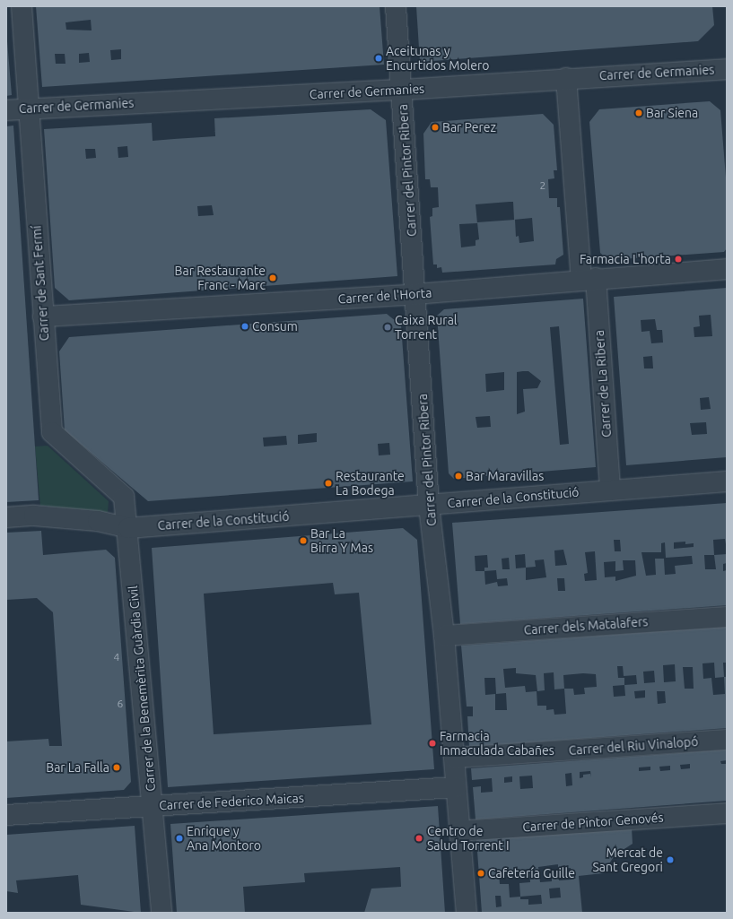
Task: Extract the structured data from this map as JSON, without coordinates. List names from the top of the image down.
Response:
{
  "streets": {
    "street": [
      "Carrer de Germanies",
      "Carrer del Pintor Ribera",
      "Carrer de Sant Fermí",
      "Carrer de l'Horta",
      "Carrer de La Ribera",
      "Carrer de la Constitució",
      "Carrer dels Matalafers",
      "Carrer de la Benemèrita Guàrdia Civil",
      "Carrer del Riu Vinalopó",
      "Carrer de Federico Maicas",
      "Carrer de Pintor Genovés"
    ]
  },
  "crossings": [
    ["Carrer de Germanies", "Carrer del Pintor Ribera"],
    ["Carrer de Germanies", "Carrer de Sant Fermí"],
    ["Carrer de Germanies", "Carrer de La Ribera"],
    ["Carrer del Pintor Ribera", "Carrer de l'Horta"],
    ["Carrer del Pintor Ribera", "Carrer de la Constitució"],
    ["Carrer del Pintor Ribera", "Carrer dels Matalafers"],
    ["Carrer del Pintor Ribera", "Carrer del Riu Vinalopó"],
    ["Carrer del Pintor Ribera", "Carrer de Federico Maicas"],
    ["Carrer del Pintor Ribera", "Carrer de Pintor Genovés"],
    ["Carrer de Sant Fermí", "Carrer de l'Horta"],
    ["Carrer de Sant Fermí", "Carrer de la Constitució"],
    ["Carrer de Sant Fermí", "Carrer de la Benemèrita Guàrdia Civil"],
    ["Carrer de l'Horta", "Carrer de La Ribera"],
    ["Carrer de La Ribera", "Carrer de la Constitució"],
    ["Carrer de la Constitució", "Carrer de la Benemèrita Guàrdia Civil"],
    ["Carrer de la Benemèrita Guàrdia Civil", "Carrer de Federico Maicas"]
  ],
  "places": [
    "Aceitunas y Encurtidos Molero",
    "Bar Siena",
    "Bar Perez",
    "Farmacia L'horta",
    "Bar Restaurante Franc - Marc",
    "Consum",
    "Caixa Rural Torrent",
    "Bar Maravillas",
    "Restaurante La Bodega",
    "Bar La Birra Y Mas",
    "Farmacia Inmaculada Cabañes",
    "Bar La Falla",
    "Enrique y Ana Montoro",
    "Centro de Salud Torrent I",
    "Mercat de Sant Gregori",
    "Cafetería Guille"
  ],
  "house_numbers": ["2", "4", "6"]
}
